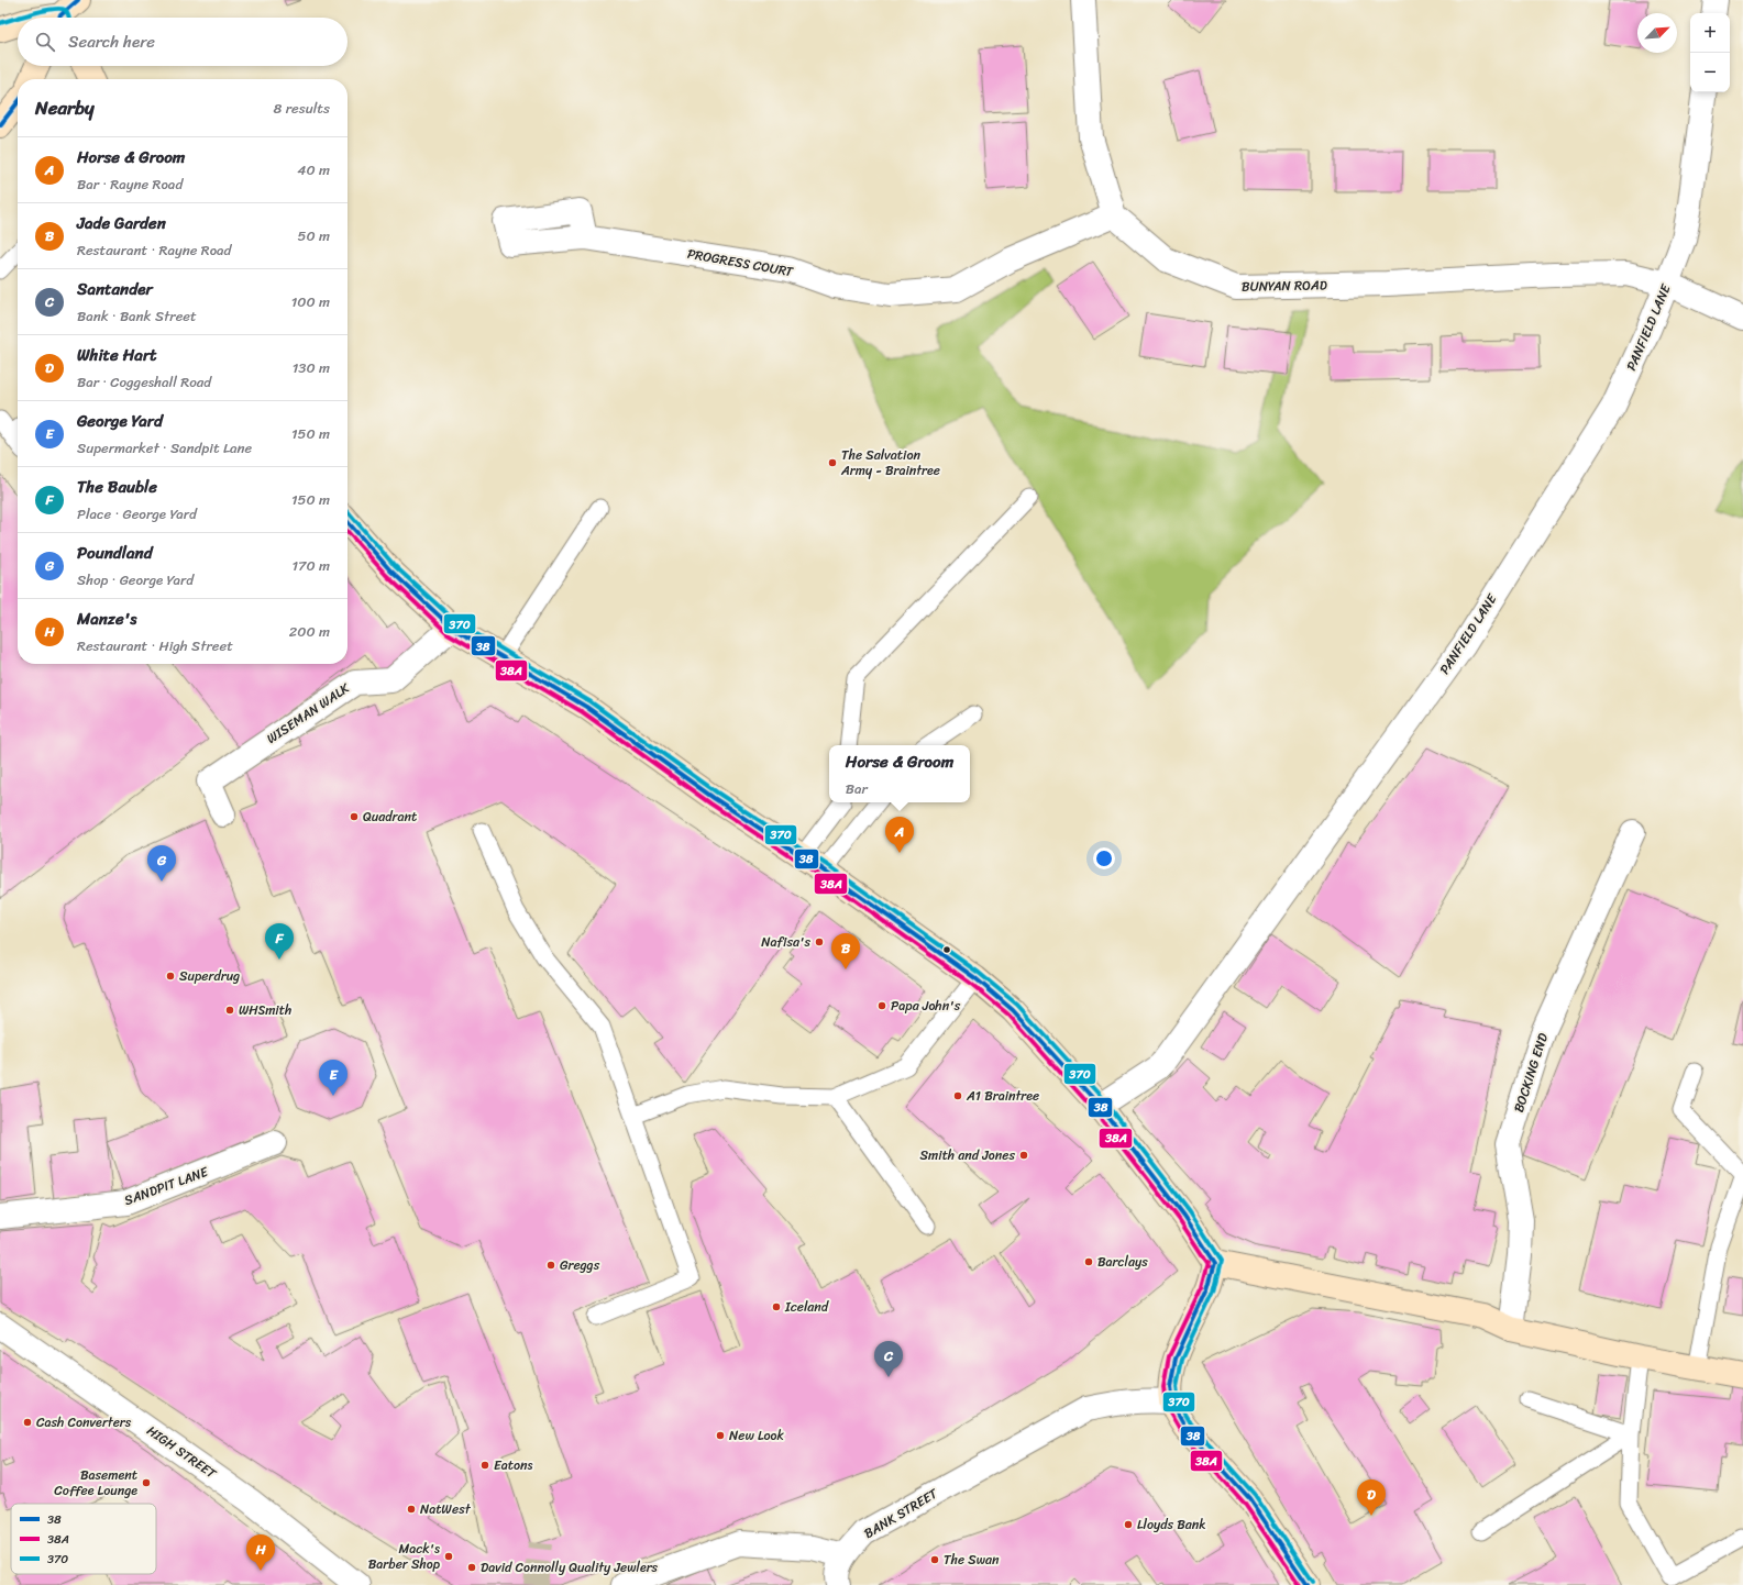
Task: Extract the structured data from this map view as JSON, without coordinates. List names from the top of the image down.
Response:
{
  "streets": {
    "street": [
      "PROGRESS COURT",
      "BUNYAN ROAD",
      "PANFIELD LANE",
      "WISEMAN WALK",
      "BOCKING END",
      "SANDPIT LANE",
      "HIGH STREET",
      "BANK STREET"
    ]
  },
  "crossings": [
    ["PROGRESS COURT", "BUNYAN ROAD"],
    ["BUNYAN ROAD", "PANFIELD LANE"]
  ],
  "places": [
    "The Salvation Army - Braintree",
    "Quadrant",
    "Nafisa's",
    "Superdrug",
    "Papa John's",
    "WHSmith",
    "A1 Braintree",
    "Smith and Jones",
    "Barclays",
    "Greggs",
    "Iceland",
    "Cash Converters",
    "New Look",
    "Eatons",
    "Basement Coffee Lounge",
    "NatWest",
    "Lloyds Bank",
    "Mack's Barber Shop",
    "The Swan",
    "David Connolly Quality Jewlers"
  ],
  "lines": ["transit line 38", "transit line 370", "transit line 38A"],
  "legend": ["38", "38A", "370"],
  "north": "top right",
  "page": {
    "map_buttons": ["+", "−"],
    "search": "Search here",
    "heading": ["Nearby", "8 results"],
    "list": [
      {
        "mark": "A",
        "name": "Horse & Groom",
        "note": "Bar · Rayne Road",
        "value": "40 m"
      },
      {
        "mark": "B",
        "name": "Jade Garden",
        "note": "Restaurant · Rayne Road",
        "value": "50 m"
      },
      {
        "mark": "C",
        "name": "Santander",
        "note": "Bank · Bank Street",
        "value": "100 m"
      },
      {
        "mark": "D",
        "name": "White Hart",
        "note": "Bar · Coggeshall Road",
        "value": "130 m"
      },
      {
        "mark": "E",
        "name": "George Yard",
        "note": "Supermarket · Sandpit Lane",
        "value": "150 m"
      },
      {
        "mark": "F",
        "name": "The Bauble",
        "note": "Place · George Yard",
        "value": "150 m"
      },
      {
        "mark": "G",
        "name": "Poundland",
        "note": "Shop · George Yard",
        "value": "170 m"
      },
      {
        "mark": "H",
        "name": "Manze's",
        "note": "Restaurant · High Street",
        "value": "200 m"
      }
    ],
    "popup": ["Horse & Groom", "Bar"],
    "pins": [
      "A",
      "G",
      "F",
      "B",
      "E",
      "C",
      "D",
      "H"
    ]
  }
}
